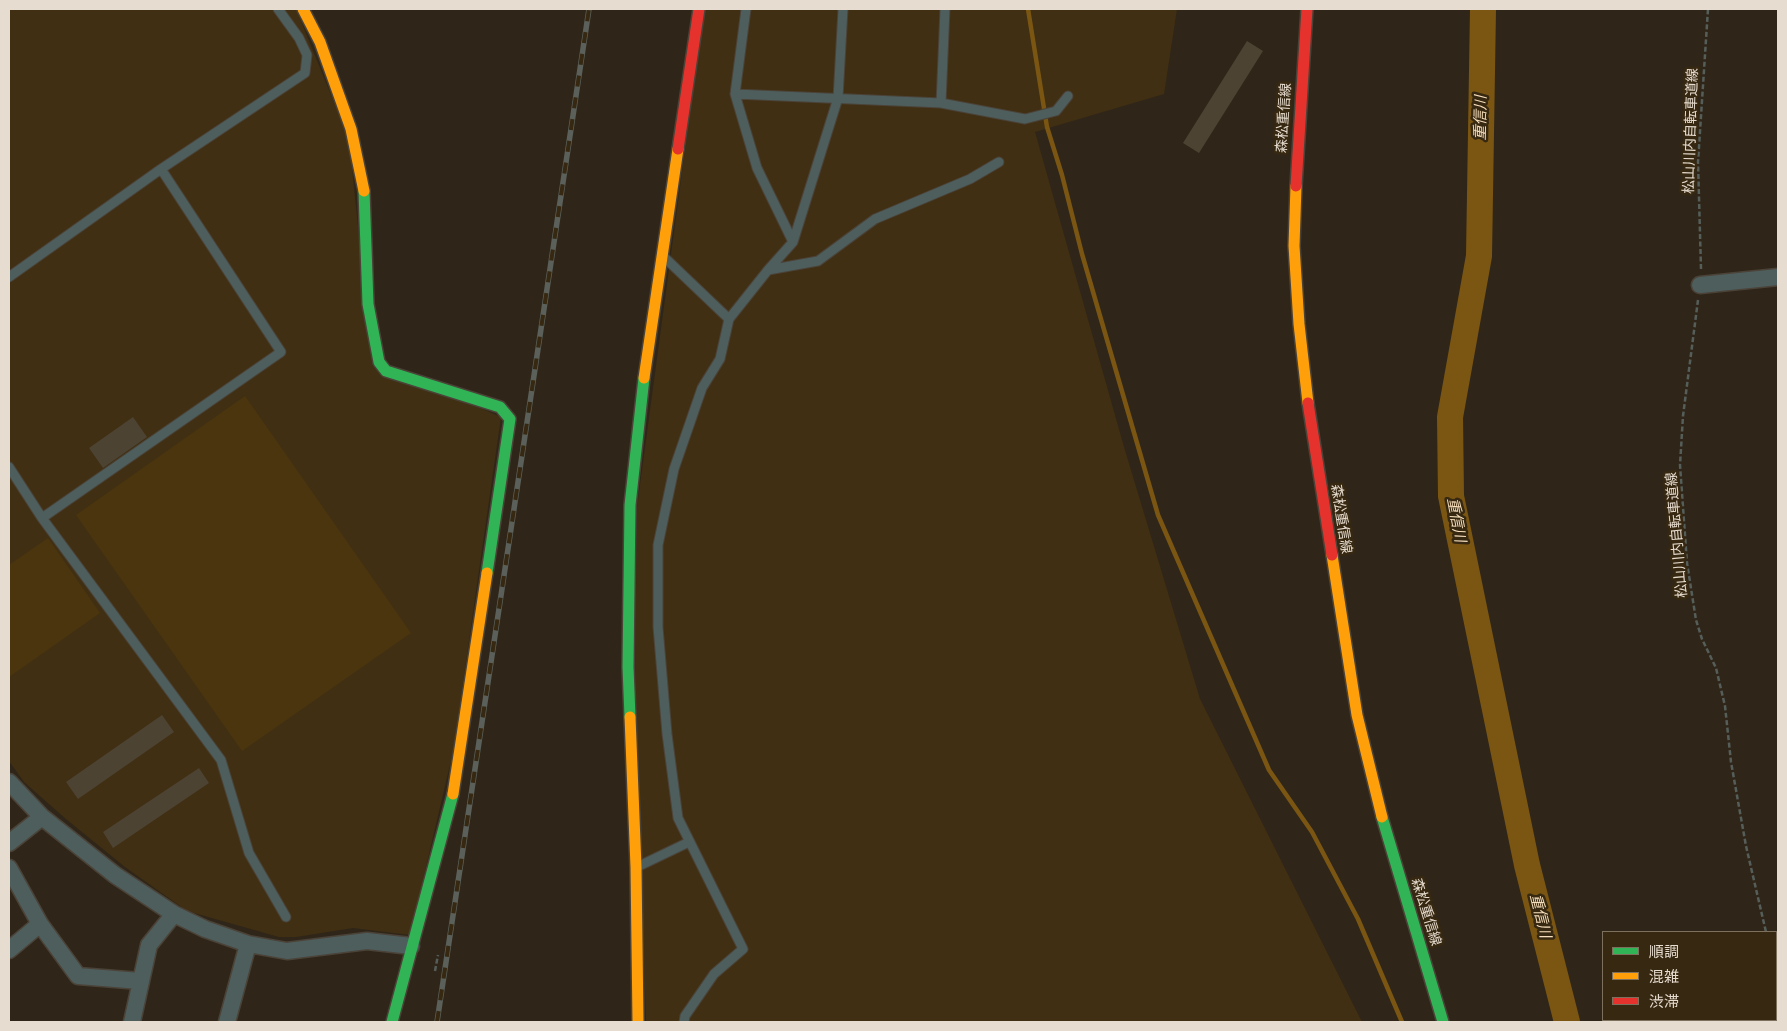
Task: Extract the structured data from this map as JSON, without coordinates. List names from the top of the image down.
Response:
{
  "streets": {
    "street": ["森松重信線"],
    "path": ["松山川内自転車道線"]
  },
  "water": ["重信川"],
  "legend": ["順調", "混雑", "渋滞"]
}
